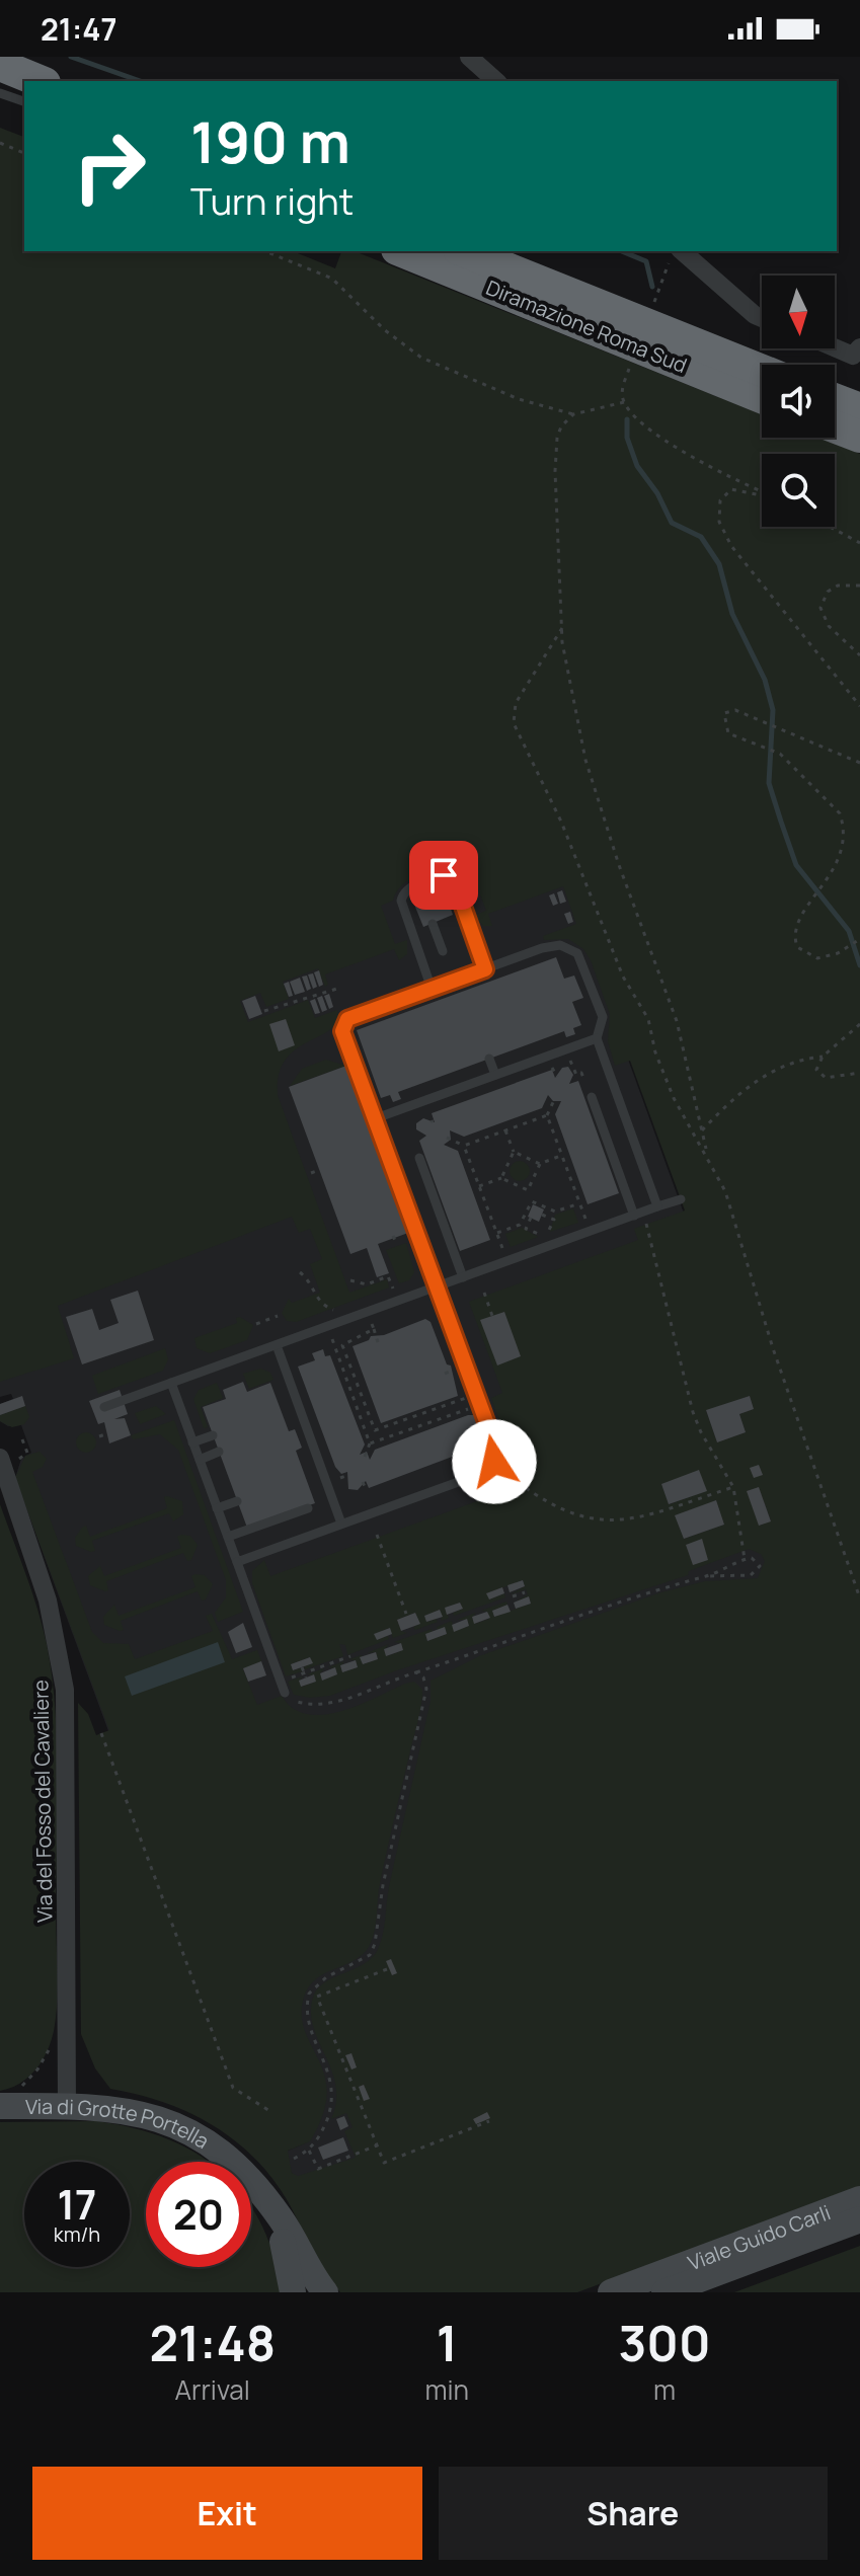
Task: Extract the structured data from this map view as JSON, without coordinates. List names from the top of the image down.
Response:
{
  "streets": {
    "highway": ["Diramazione Roma Sud"],
    "main road": ["Via di Grotte Portella", "Viale Guido Carli"],
    "street": ["Via del Fosso del Cavaliere"]
  },
  "crossings": [
    ["Via del Fosso del Cavaliere", "Via di Grotte Portella"]
  ],
  "north": "bottom",
  "page": {
    "status": "21:47",
    "turn": ["190 m", "Turn right"],
    "speed": "17 km/h",
    "limit": "20",
    "eta": [
      "21:48",
      "Arrival",
      "1",
      "min",
      "300",
      "m"
    ],
    "buttons": ["Exit", "Share"]
  }
}
